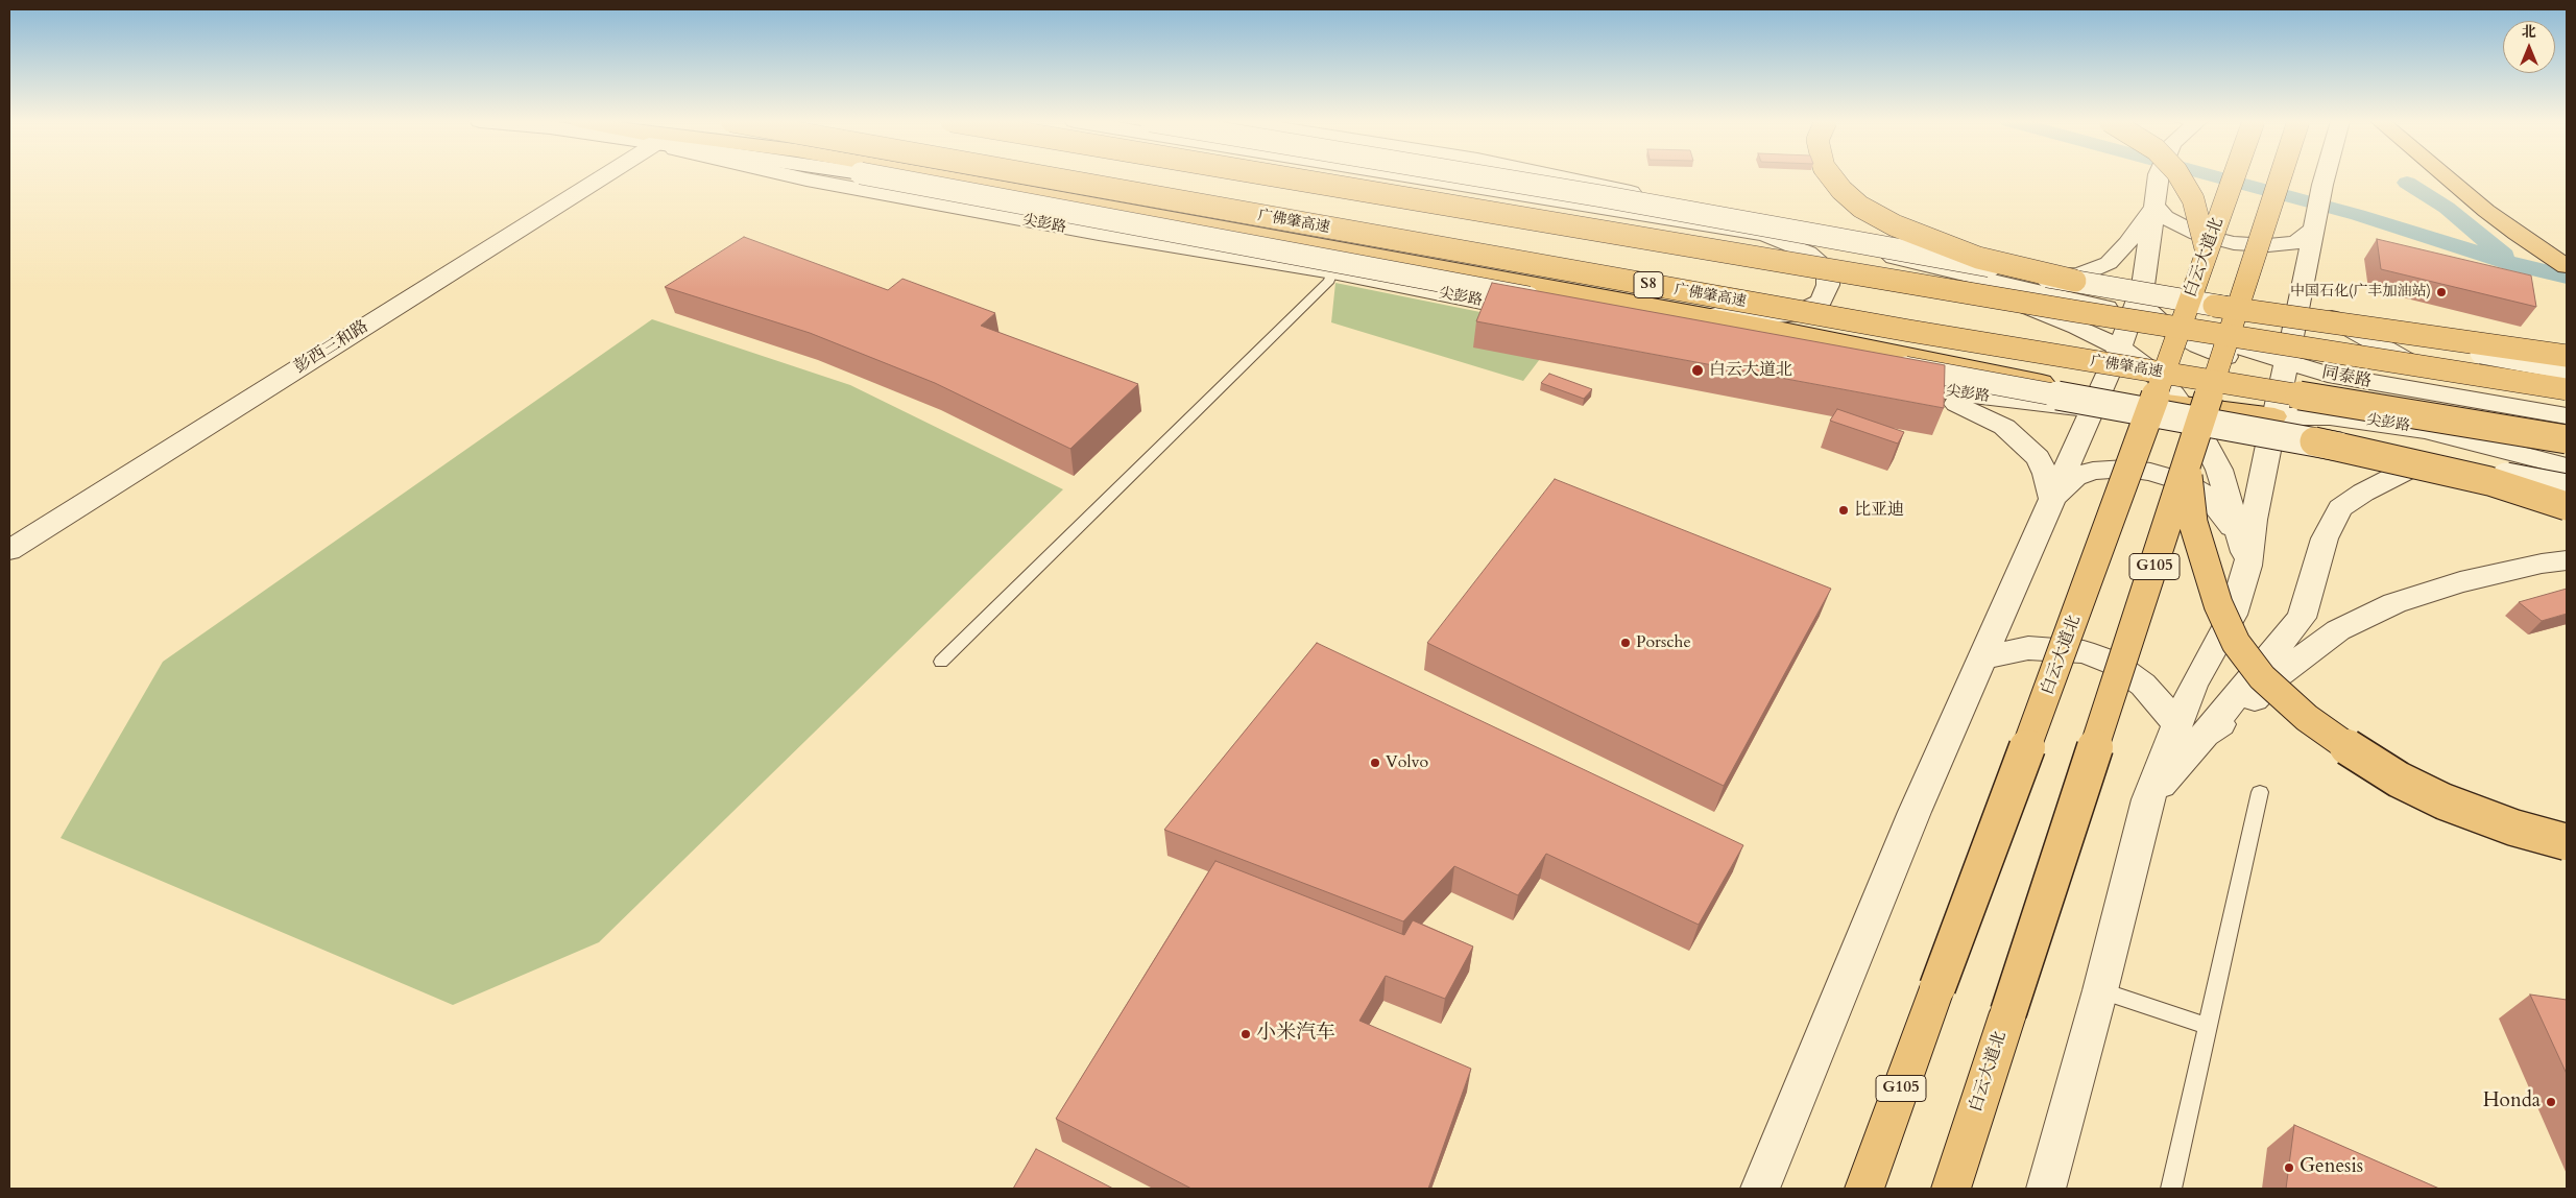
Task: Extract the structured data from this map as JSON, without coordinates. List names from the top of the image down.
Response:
{
  "streets": {
    "highway": [
      "广佛肇高速",
      "白云大道北",
      "S8",
      "G105"
    ],
    "street": ["尖彭路", "彭西三和路", "同泰路"]
  },
  "places": [
    "中国石化(广丰加油站)",
    "白云大道北",
    "比亚迪",
    "Porsche",
    "Volvo",
    "小米汽车",
    "Honda",
    "Genesis"
  ],
  "north": "top"
}
